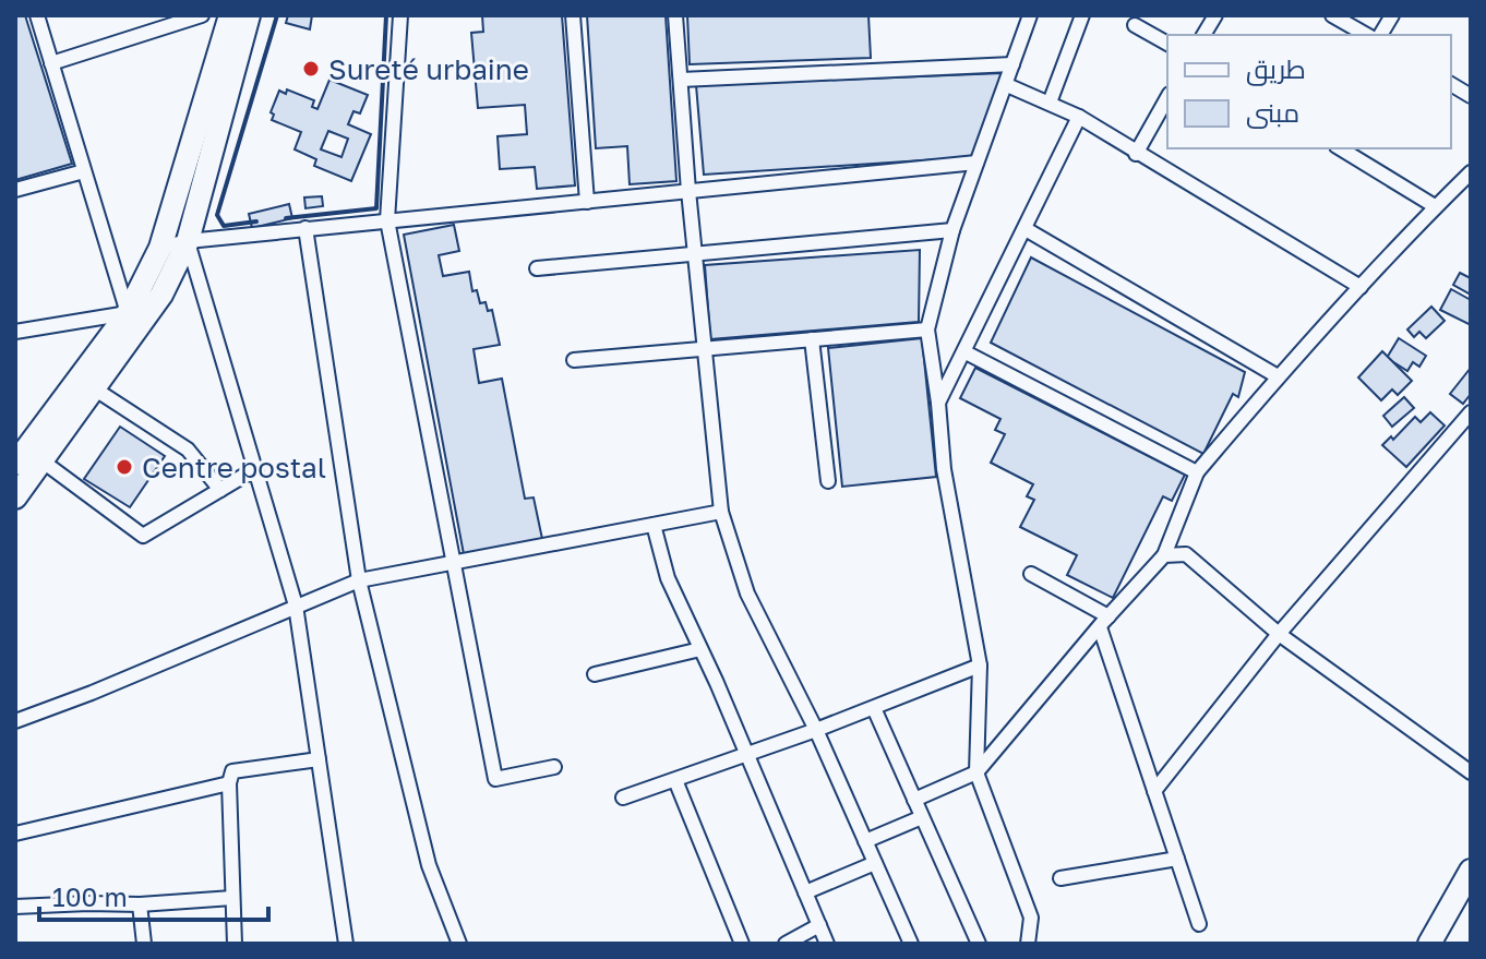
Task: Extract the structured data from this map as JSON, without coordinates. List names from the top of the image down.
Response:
{
  "places": ["Sureté urbaine", "Centre postal"],
  "legend": ["طريق", "مبنى"],
  "scale_bar": "100 m"
}
